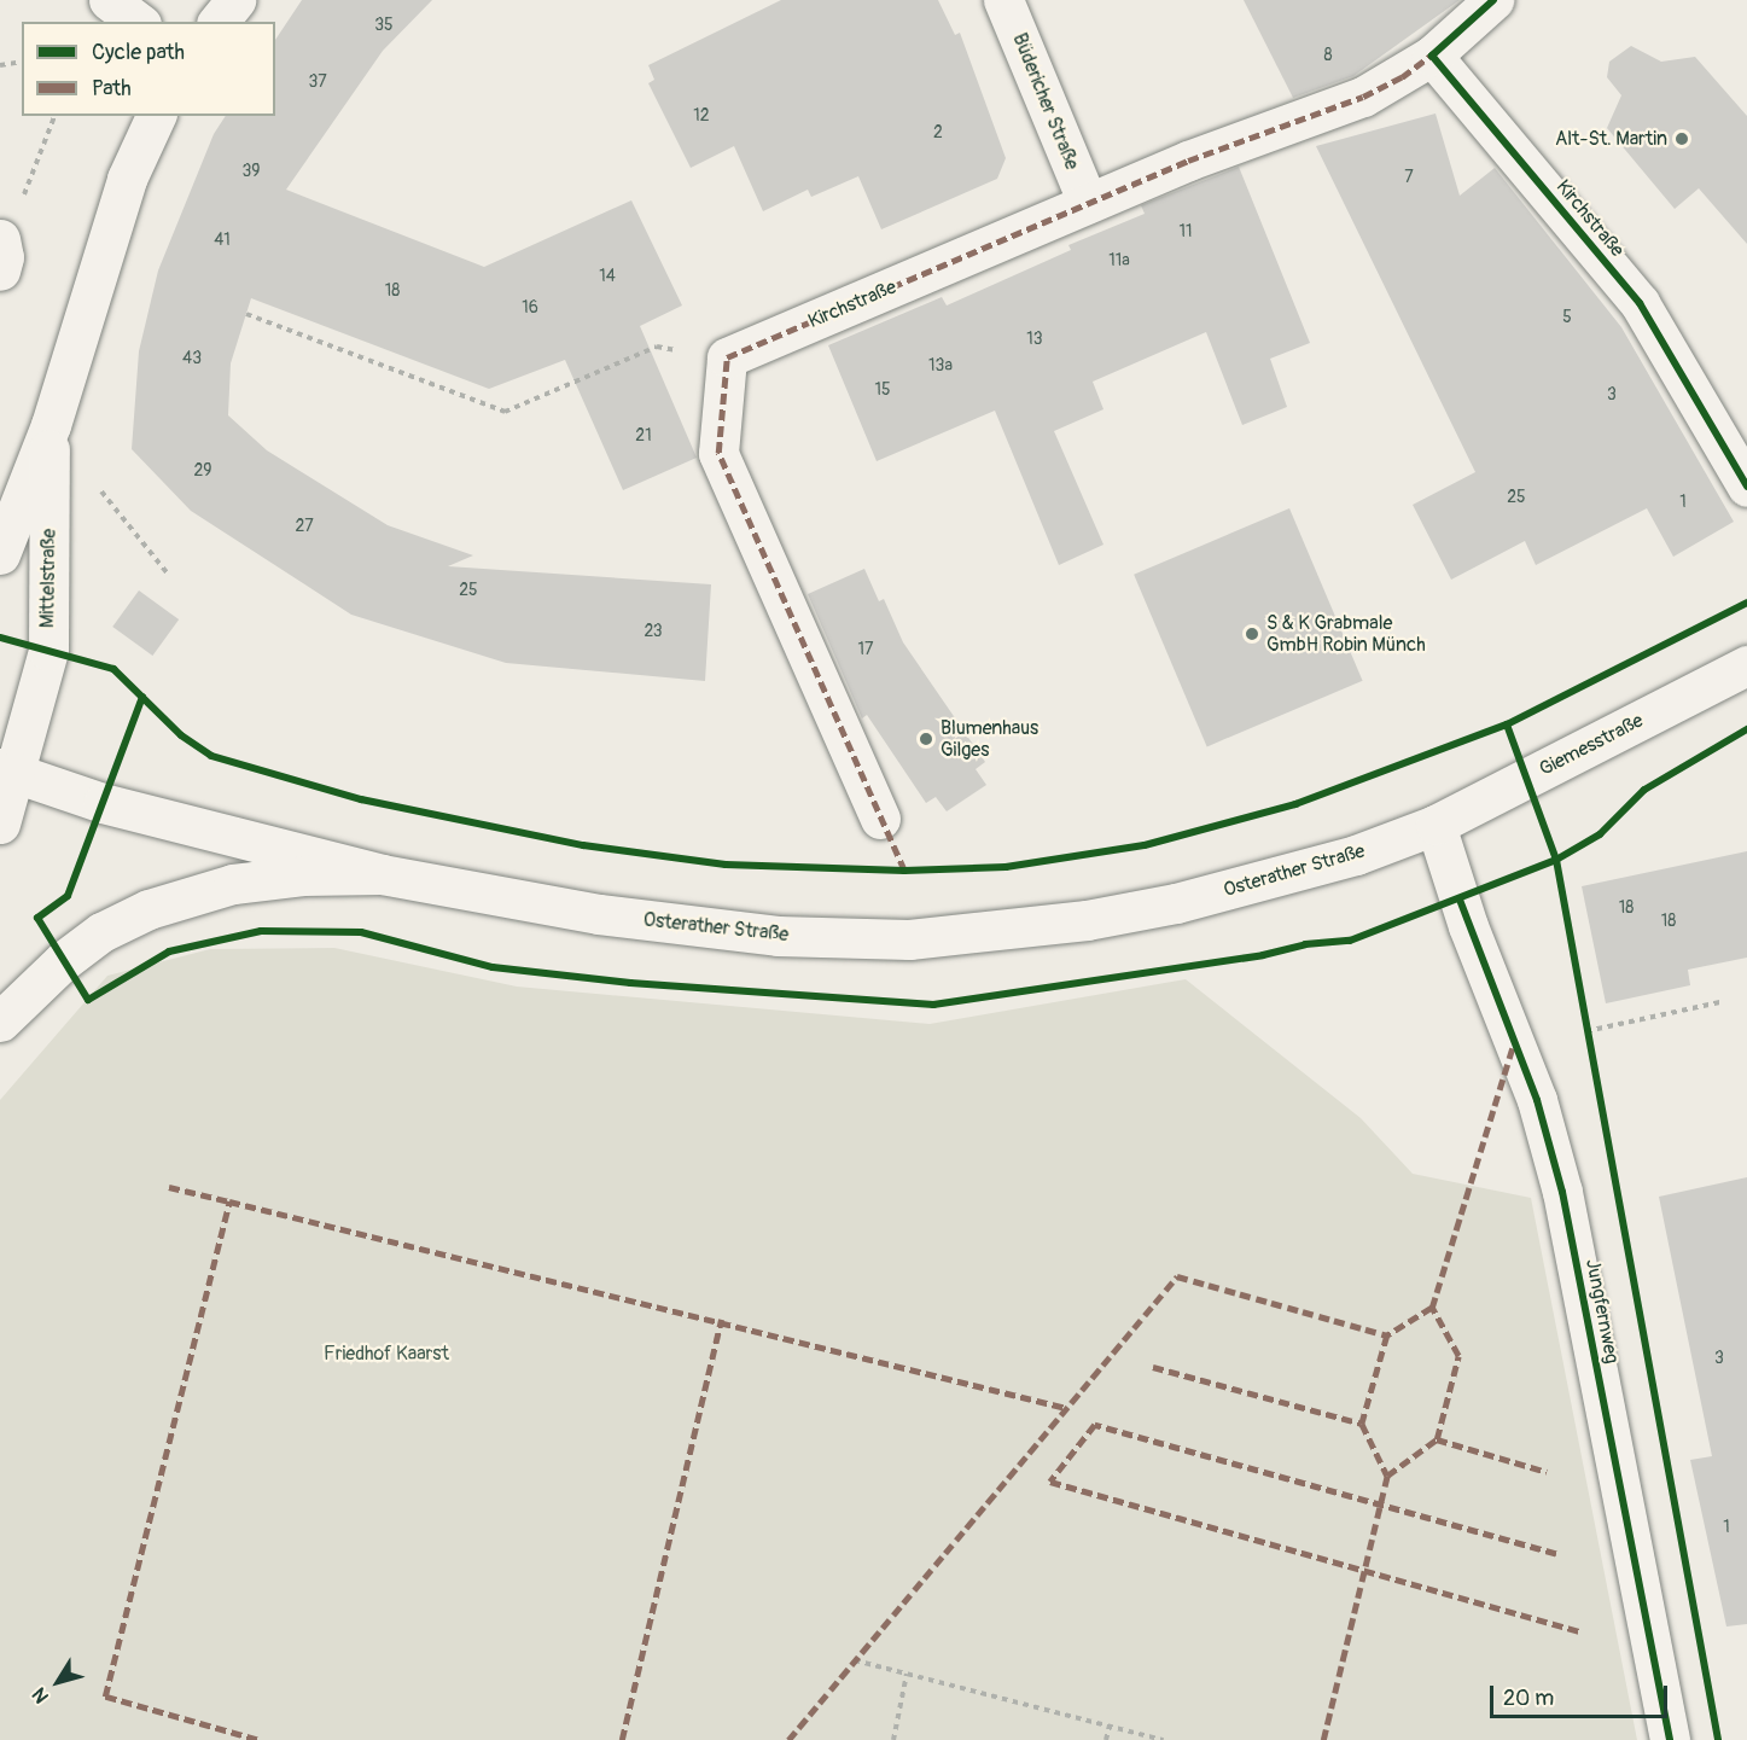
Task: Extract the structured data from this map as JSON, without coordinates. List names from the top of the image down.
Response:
{
  "streets": {
    "main road": [
      "Büdericher Straße",
      "Kirchstraße",
      "Mittelstraße",
      "Giemesstraße",
      "Osterather Straße",
      "Jungfernweg"
    ]
  },
  "crossings": [
    ["Büdericher Straße", "Kirchstraße"],
    ["Mittelstraße", "Osterather Straße"],
    ["Giemesstraße", "Osterather Straße"],
    ["Giemesstraße", "Jungfernweg"],
    ["Osterather Straße", "Jungfernweg"]
  ],
  "parks": ["Friedhof Kaarst"],
  "places": ["Alt-St. Martin", "S & K Grabmale GmbH Robin Münch", "Blumenhaus Gilges"],
  "house_numbers": [
    "35",
    "8",
    "37",
    "12",
    "2",
    "39",
    "7",
    "11",
    "41",
    "11a",
    "14",
    "18",
    "16",
    "5",
    "13",
    "43",
    "13a",
    "15",
    "3",
    "21",
    "29",
    "25",
    "1",
    "27",
    "25",
    "23",
    "17",
    "18",
    "18",
    "3",
    "1"
  ],
  "legend": ["Cycle path", "Path"],
  "scale_bar": "20 m",
  "north": "bottom left"
}
